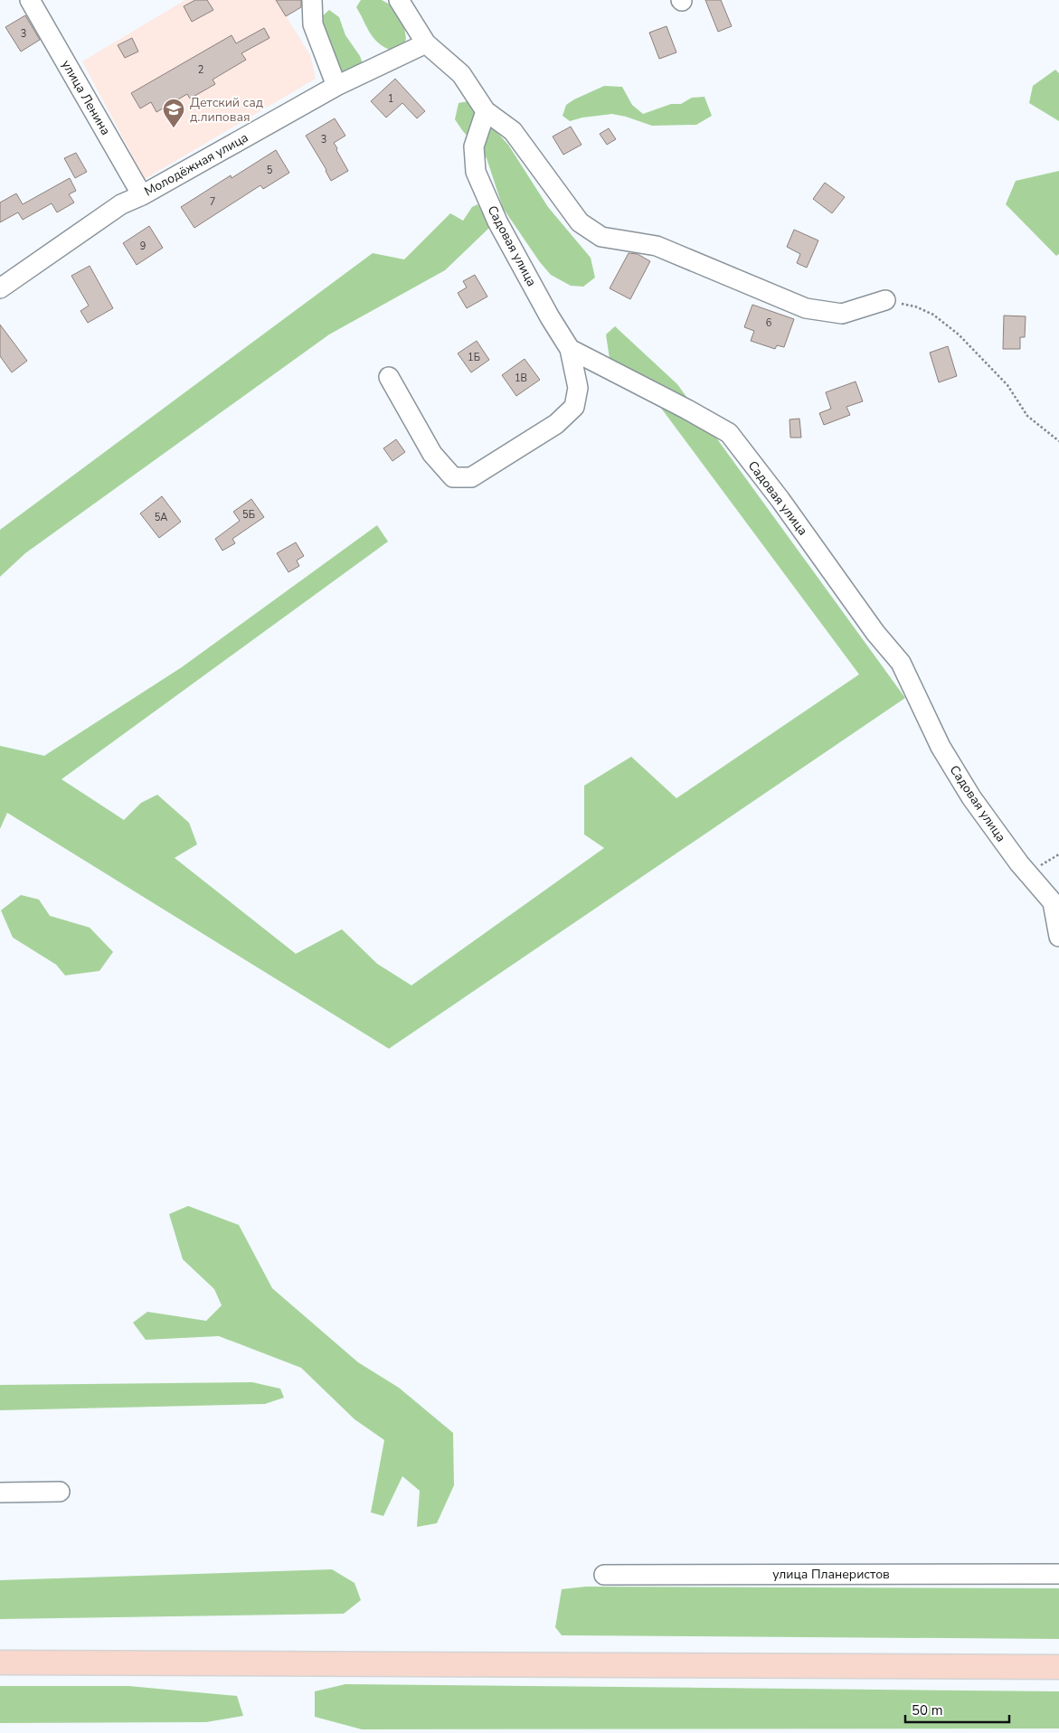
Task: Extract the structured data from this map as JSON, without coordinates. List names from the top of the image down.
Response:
{
  "streets": {
    "street": [
      "улица Ленина",
      "Молодёжная улица",
      "Садовая улица",
      "улица Планеристов"
    ]
  },
  "crossings": [
    ["улица Ленина", "Молодёжная улица"]
  ],
  "places": {
    "school or university": ["Детский сад д.липовая"]
  },
  "house_numbers": [
    "3",
    "2",
    "1",
    "3",
    "5",
    "7",
    "9",
    "6",
    "1Б",
    "1В",
    "5Б",
    "5А"
  ],
  "scale_bar": "50 m"
}
